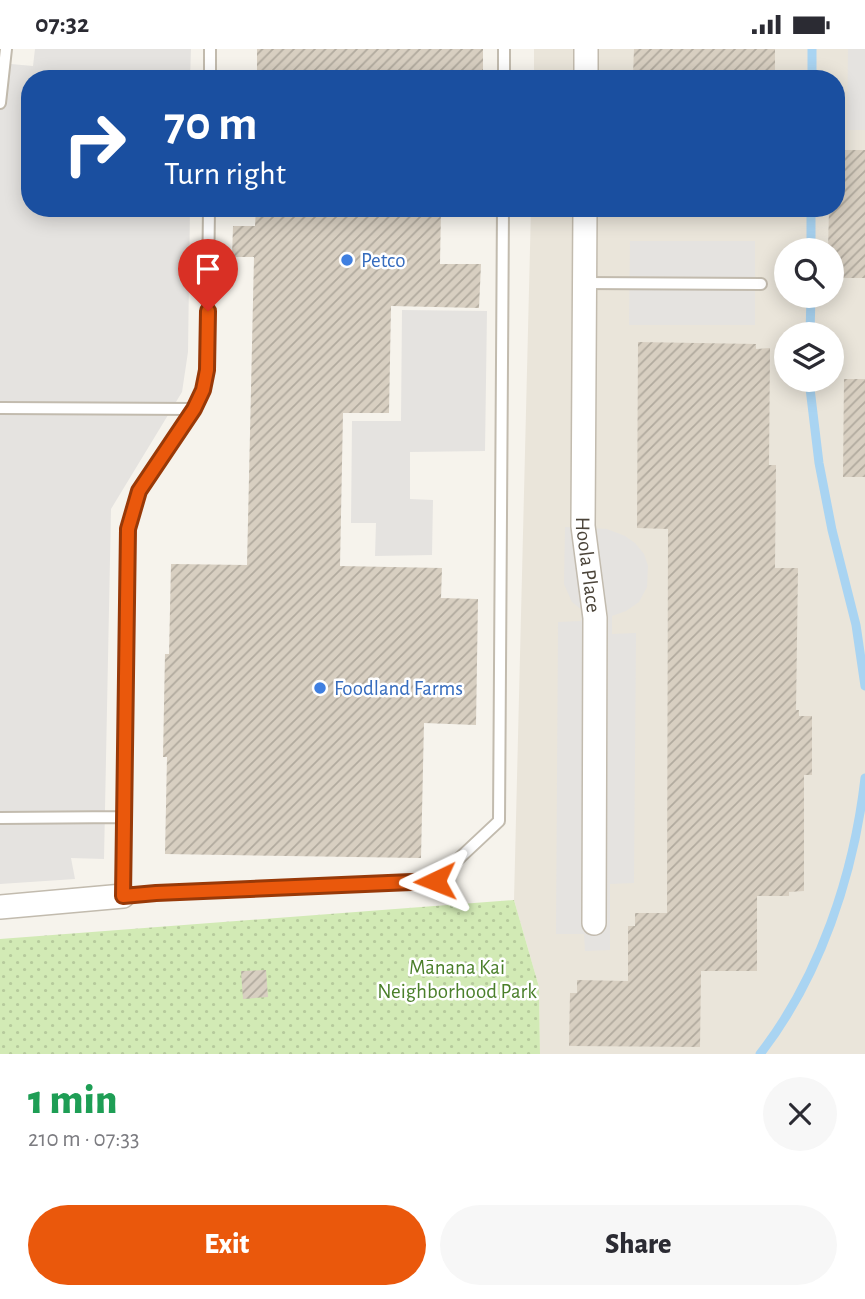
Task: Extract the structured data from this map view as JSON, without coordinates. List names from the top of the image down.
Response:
{
  "streets": {
    "street": ["Hoola Place"]
  },
  "parks": ["Mānana Kai Neighborhood Park"],
  "places": ["Petco", "Foodland Farms"],
  "page": {
    "status": "07:32",
    "turn": ["70 m", "Turn right"],
    "heading": ["1 min", "210 m · 07:33"],
    "buttons": ["Exit", "Share"]
  }
}
